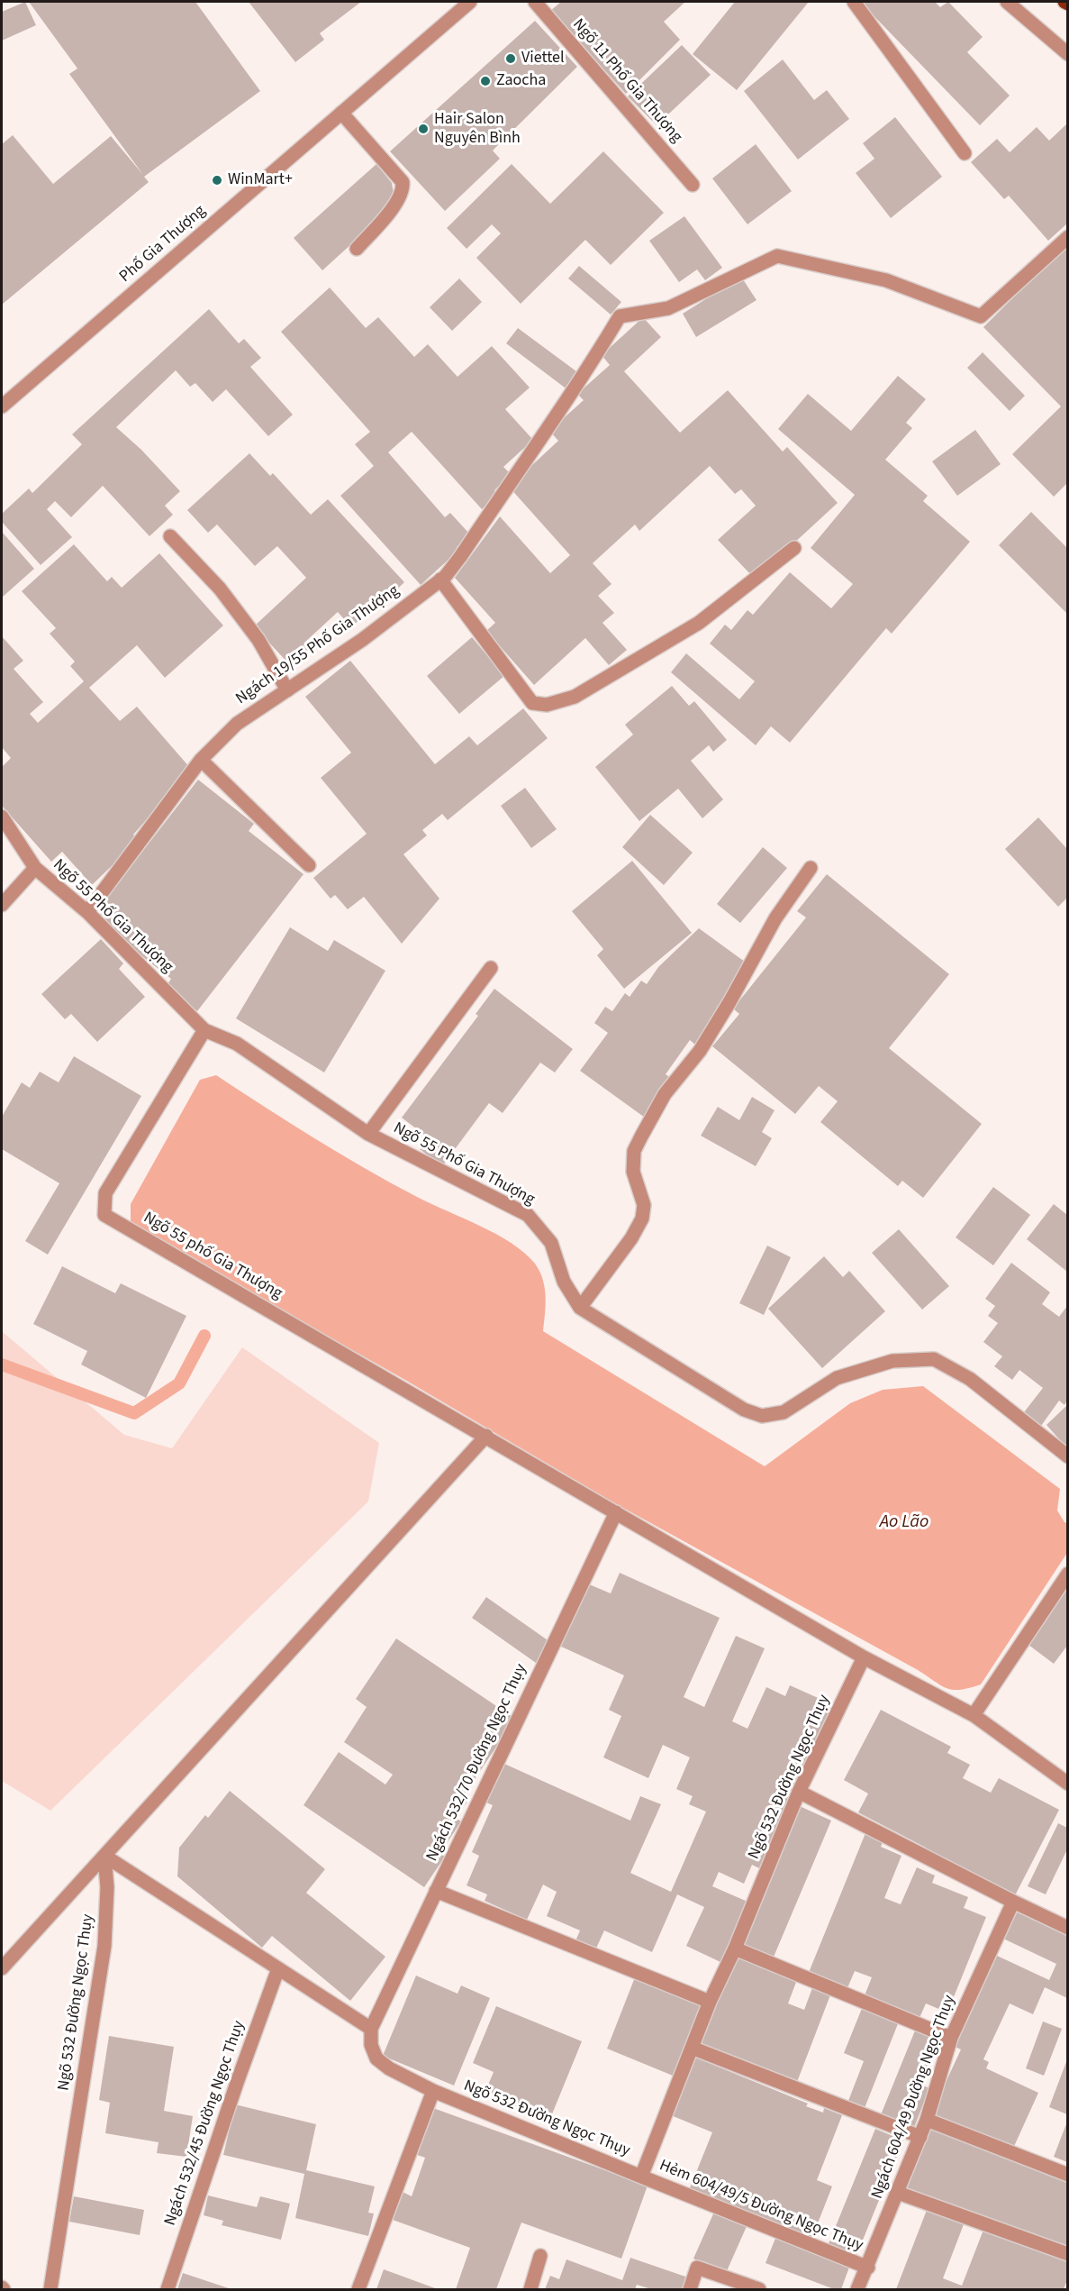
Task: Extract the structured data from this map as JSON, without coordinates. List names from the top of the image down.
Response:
{
  "streets": {
    "street": [
      "Ngõ 11 Phố Gia Thượng",
      "Phố Gia Thượng",
      "Ngách 19/55 Phố Gia Thượng",
      "Ngõ 55 Phố Gia Thượng",
      "Ngõ 55 phố Gia Thượng",
      "Ngách 532/70 Đường Ngọc Thụy",
      "Ngõ 532 Đường Ngọc Thụy",
      "Ngách 604/49 Đường Ngọc Thụy",
      "Ngách 532/45 Đường Ngọc Thụy",
      "Hẻm 604/49/5 Đường Ngọc Thụy"
    ]
  },
  "crossings": [
    ["Ngách 19/55 Phố Gia Thượng", "Ngõ 55 Phố Gia Thượng"],
    ["Ngõ 55 Phố Gia Thượng", "Ngõ 55 phố Gia Thượng"],
    ["Ngách 532/70 Đường Ngọc Thụy", "Ngõ 532 Đường Ngọc Thụy"],
    ["Ngõ 532 Đường Ngọc Thụy", "Hẻm 604/49/5 Đường Ngọc Thụy"],
    ["Ngách 604/49 Đường Ngọc Thụy", "Hẻm 604/49/5 Đường Ngọc Thụy"]
  ],
  "water": ["Ao Lão"],
  "places": [
    "Viettel",
    "Zaocha",
    "Hair Salon Nguyên Bình",
    "WinMart+"
  ]
}
